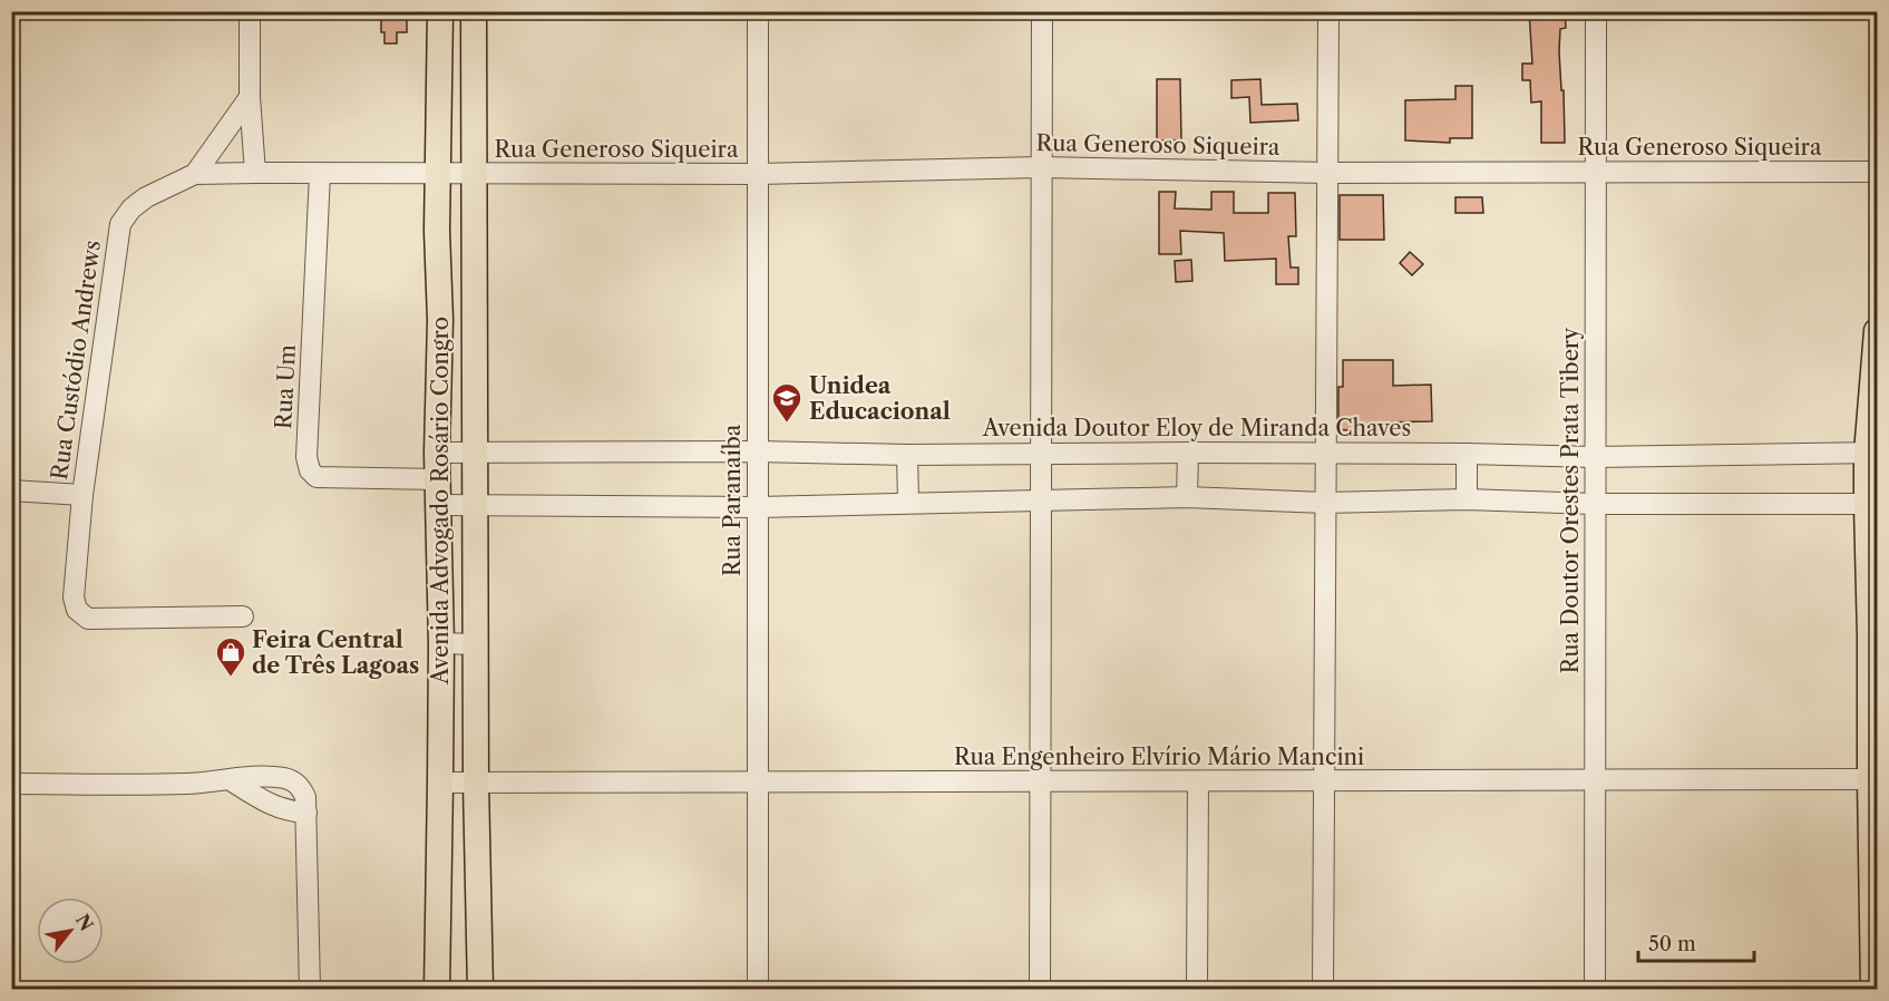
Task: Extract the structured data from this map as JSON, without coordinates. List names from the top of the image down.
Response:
{
  "streets": {
    "main road": ["Avenida Advogado Rosário Congro"],
    "street": [
      "Rua Generoso Siqueira",
      "Rua Custódio Andrews",
      "Rua Um",
      "Avenida Doutor Eloy de Miranda Chaves",
      "Rua Paranaíba",
      "Rua Doutor Orestes Prata Tibery",
      "Rua Engenheiro Elvírio Mário Mancini"
    ]
  },
  "crossings": [
    ["Rua Generoso Siqueira", "Rua Custódio Andrews"],
    ["Rua Generoso Siqueira", "Rua Um"],
    ["Rua Generoso Siqueira", "Avenida Advogado Rosário Congro"],
    ["Rua Generoso Siqueira", "Rua Paranaíba"],
    ["Rua Generoso Siqueira", "Rua Doutor Orestes Prata Tibery"],
    ["Rua Um", "Avenida Advogado Rosário Congro"],
    ["Avenida Doutor Eloy de Miranda Chaves", "Avenida Advogado Rosário Congro"],
    ["Avenida Doutor Eloy de Miranda Chaves", "Rua Paranaíba"],
    ["Avenida Doutor Eloy de Miranda Chaves", "Rua Doutor Orestes Prata Tibery"],
    ["Avenida Advogado Rosário Congro", "Rua Engenheiro Elvírio Mário Mancini"],
    ["Rua Paranaíba", "Rua Engenheiro Elvírio Mário Mancini"],
    ["Rua Doutor Orestes Prata Tibery", "Rua Engenheiro Elvírio Mário Mancini"]
  ],
  "places": {
    "school or university": ["Unidea Educacional"],
    "shop": ["Feira Central de Três Lagoas"]
  },
  "scale_bar": "50 m",
  "north": "top right"
}
